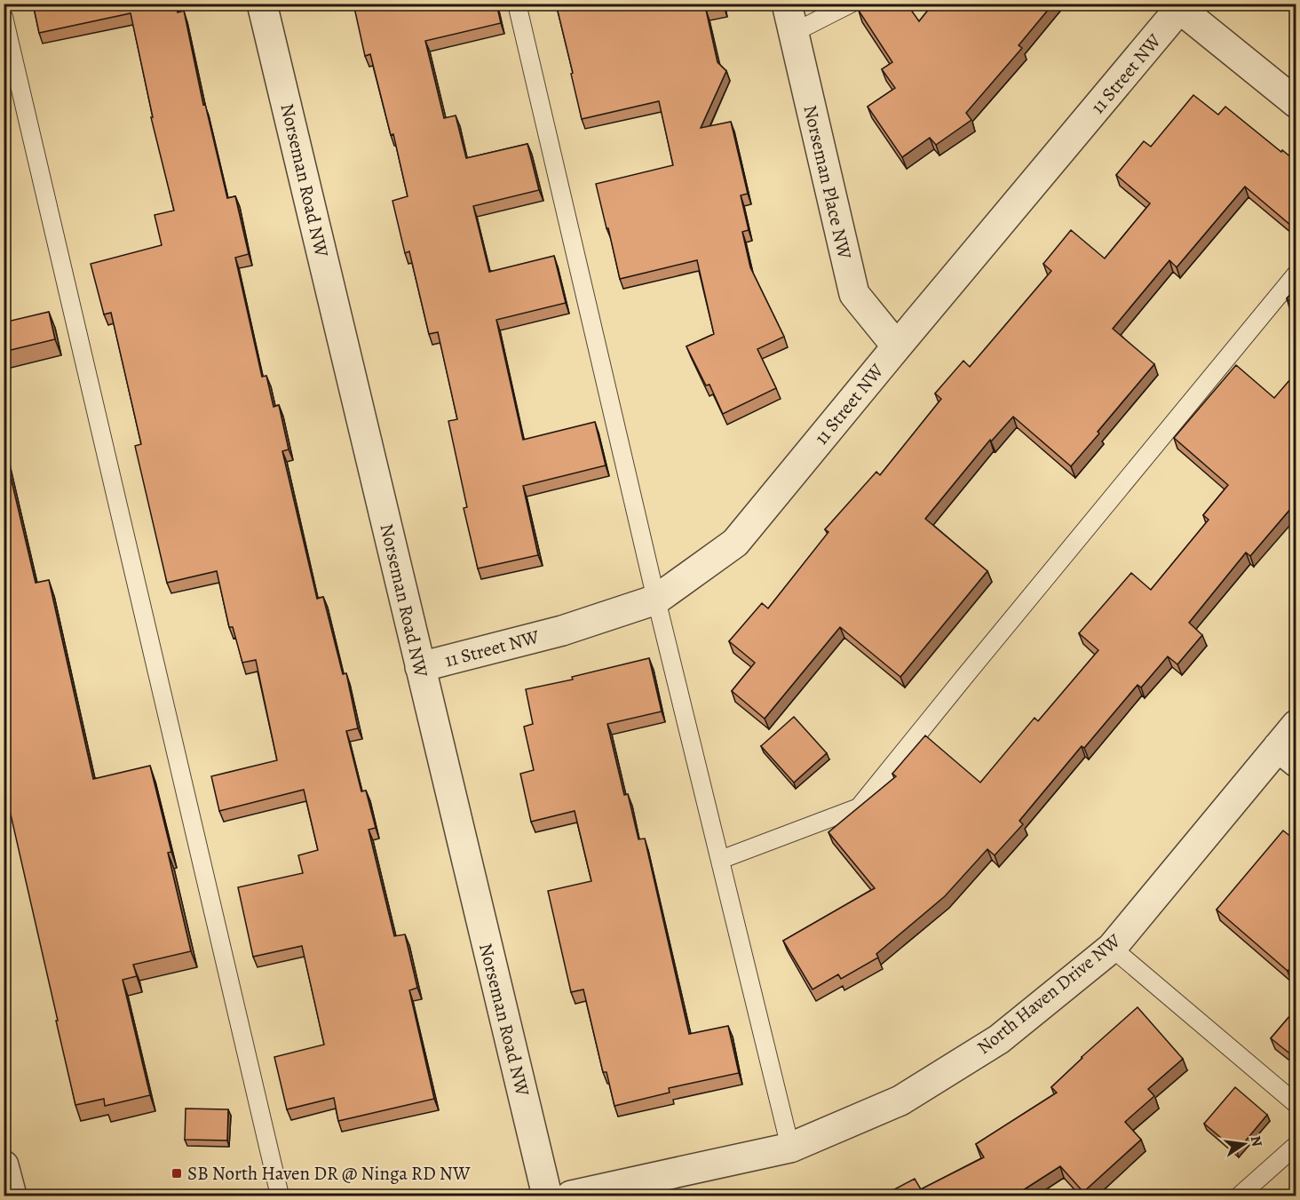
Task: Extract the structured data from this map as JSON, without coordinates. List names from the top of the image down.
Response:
{
  "streets": {
    "street": [
      "11 Street NW",
      "Norseman Road NW",
      "Norseman Place NW",
      "North Haven Drive NW"
    ]
  },
  "crossings": [
    ["11 Street NW", "Norseman Road NW"],
    ["11 Street NW", "Norseman Place NW"]
  ],
  "places": {
    "transit": ["SB North Haven DR @ Ninga RD NW"]
  },
  "north": "right"
}
